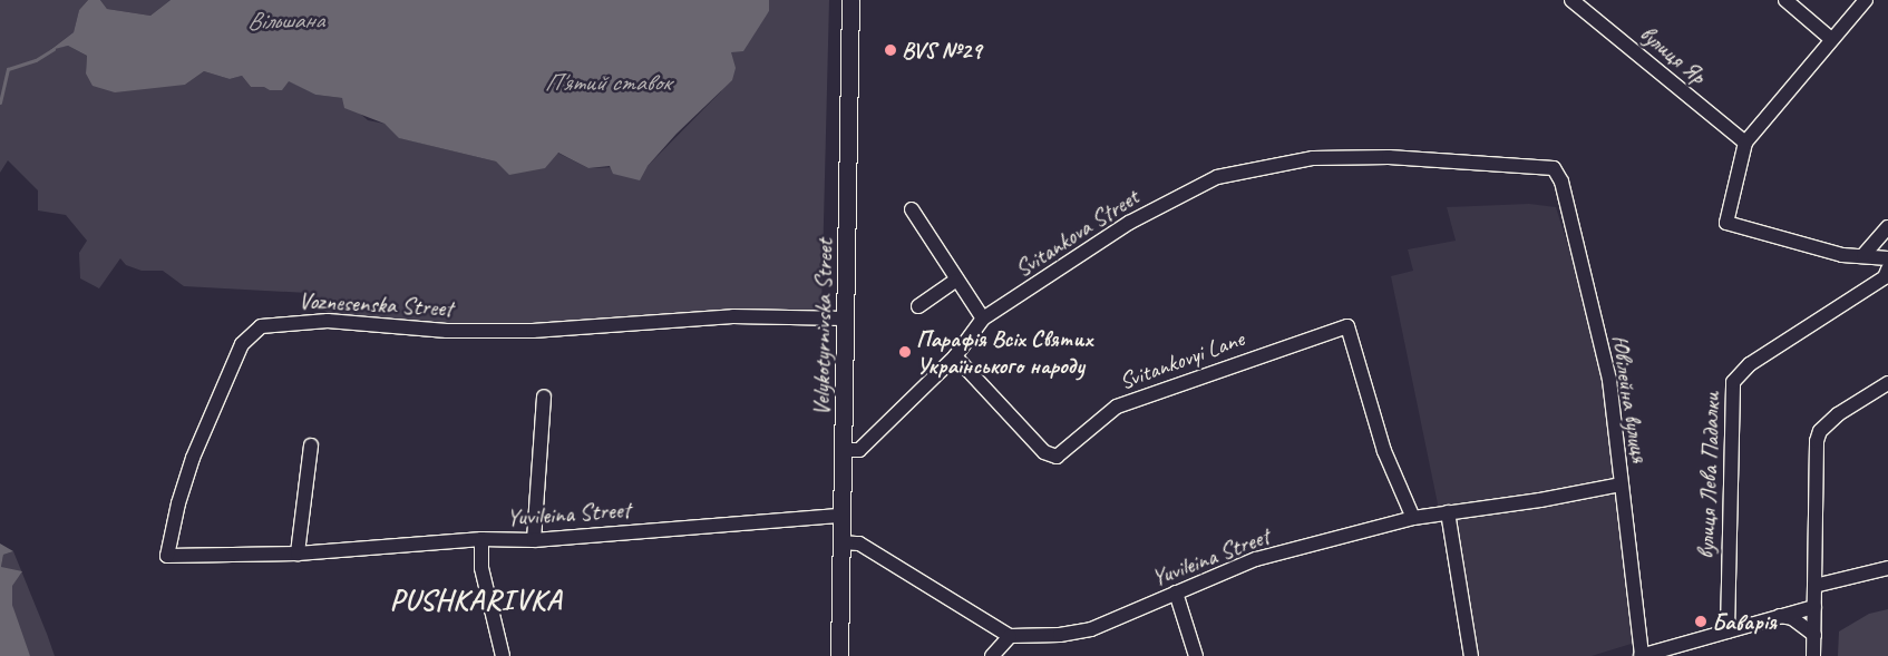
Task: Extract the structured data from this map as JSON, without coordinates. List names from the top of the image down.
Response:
{
  "streets": {
    "main road": ["Velykotyrnivska Street"],
    "street": [
      "вулиця Яр",
      "Svitankova Street",
      "Voznesenska Street",
      "Svitankovyi Lane",
      "Ювілейна вулиця",
      "вулиця Лева Падалки",
      "Yuvileina Street"
    ]
  },
  "crossings": [
    ["Svitankova Street", "Velykotyrnivska Street"],
    ["Svitankova Street", "Svitankovyi Lane"],
    ["Svitankova Street", "Ювілейна вулиця"],
    ["Voznesenska Street", "Velykotyrnivska Street"],
    ["Voznesenska Street", "Yuvileina Street"],
    ["Velykotyrnivska Street", "Yuvileina Street"],
    ["Svitankovyi Lane", "Yuvileina Street"],
    ["Ювілейна вулиця", "Yuvileina Street"]
  ],
  "districts": ["PUSHKARIVKA"],
  "water": ["Вільшана", "П'ятий ставок"],
  "places": ["BVS №29", "Парафія Всіх Святих Українського народу", "Баварія"]
}
